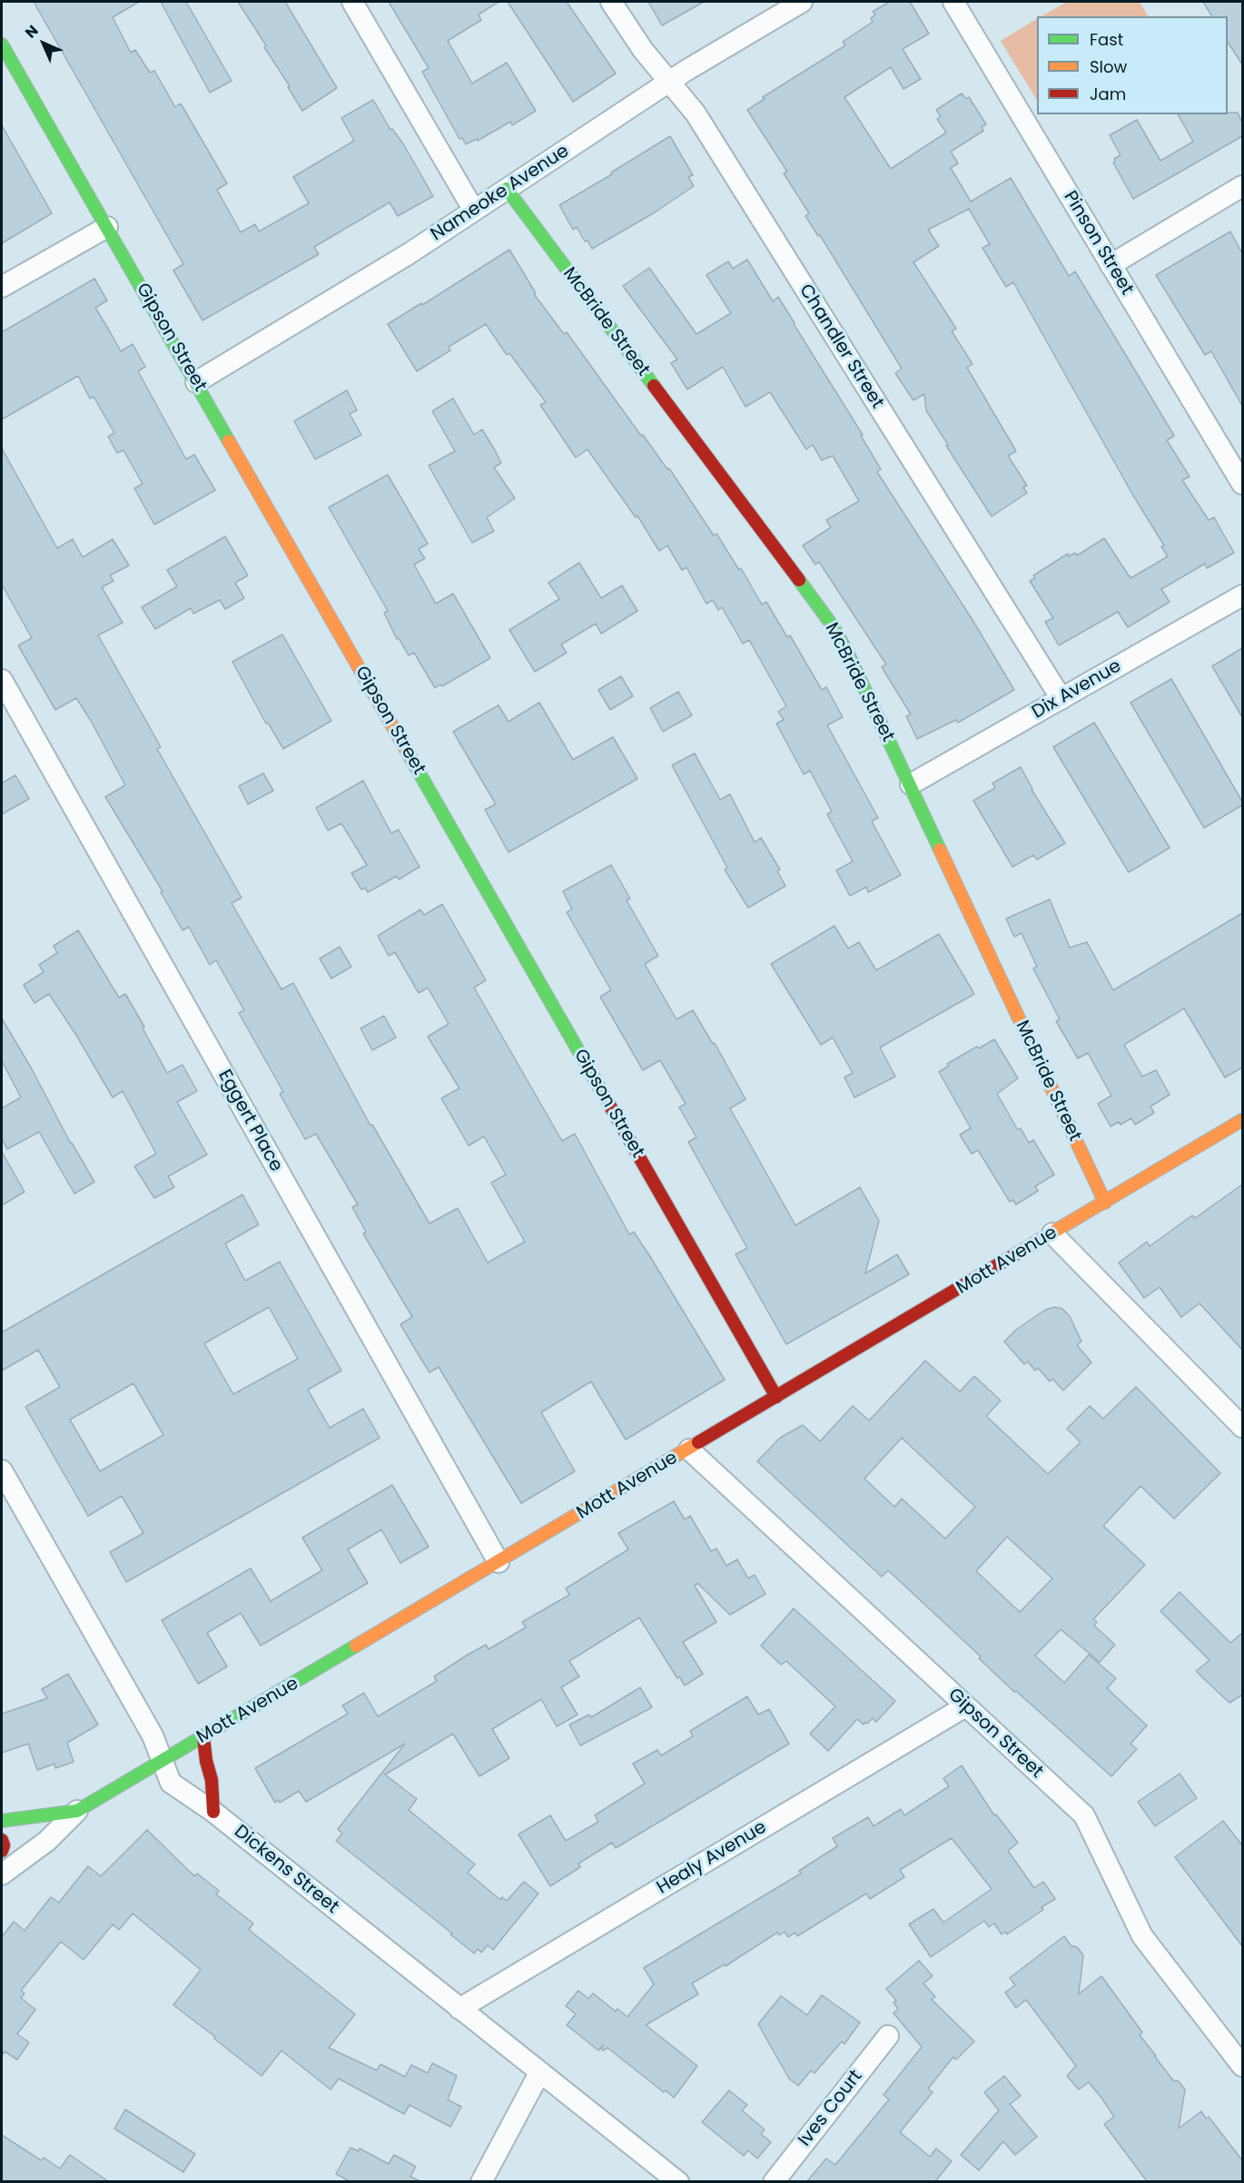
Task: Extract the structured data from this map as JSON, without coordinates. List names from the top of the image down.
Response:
{
  "streets": {
    "street": [
      "Nameoke Avenue",
      "Pinson Street",
      "McBride Street",
      "Gipson Street",
      "Chandler Street",
      "Dix Avenue",
      "Eggert Place",
      "Mott Avenue",
      "Healy Avenue",
      "Dickens Street",
      "Ives Court"
    ]
  },
  "crossings": [
    ["Nameoke Avenue", "McBride Street"],
    ["Nameoke Avenue", "Gipson Street"],
    ["Nameoke Avenue", "Chandler Street"],
    ["McBride Street", "Dix Avenue"],
    ["McBride Street", "Mott Avenue"],
    ["Gipson Street", "Mott Avenue"],
    ["Gipson Street", "Healy Avenue"],
    ["Chandler Street", "Dix Avenue"],
    ["Eggert Place", "Mott Avenue"],
    ["Mott Avenue", "Dickens Street"],
    ["Healy Avenue", "Dickens Street"]
  ],
  "legend": ["Fast", "Slow", "Jam"],
  "north": "top left"
}
